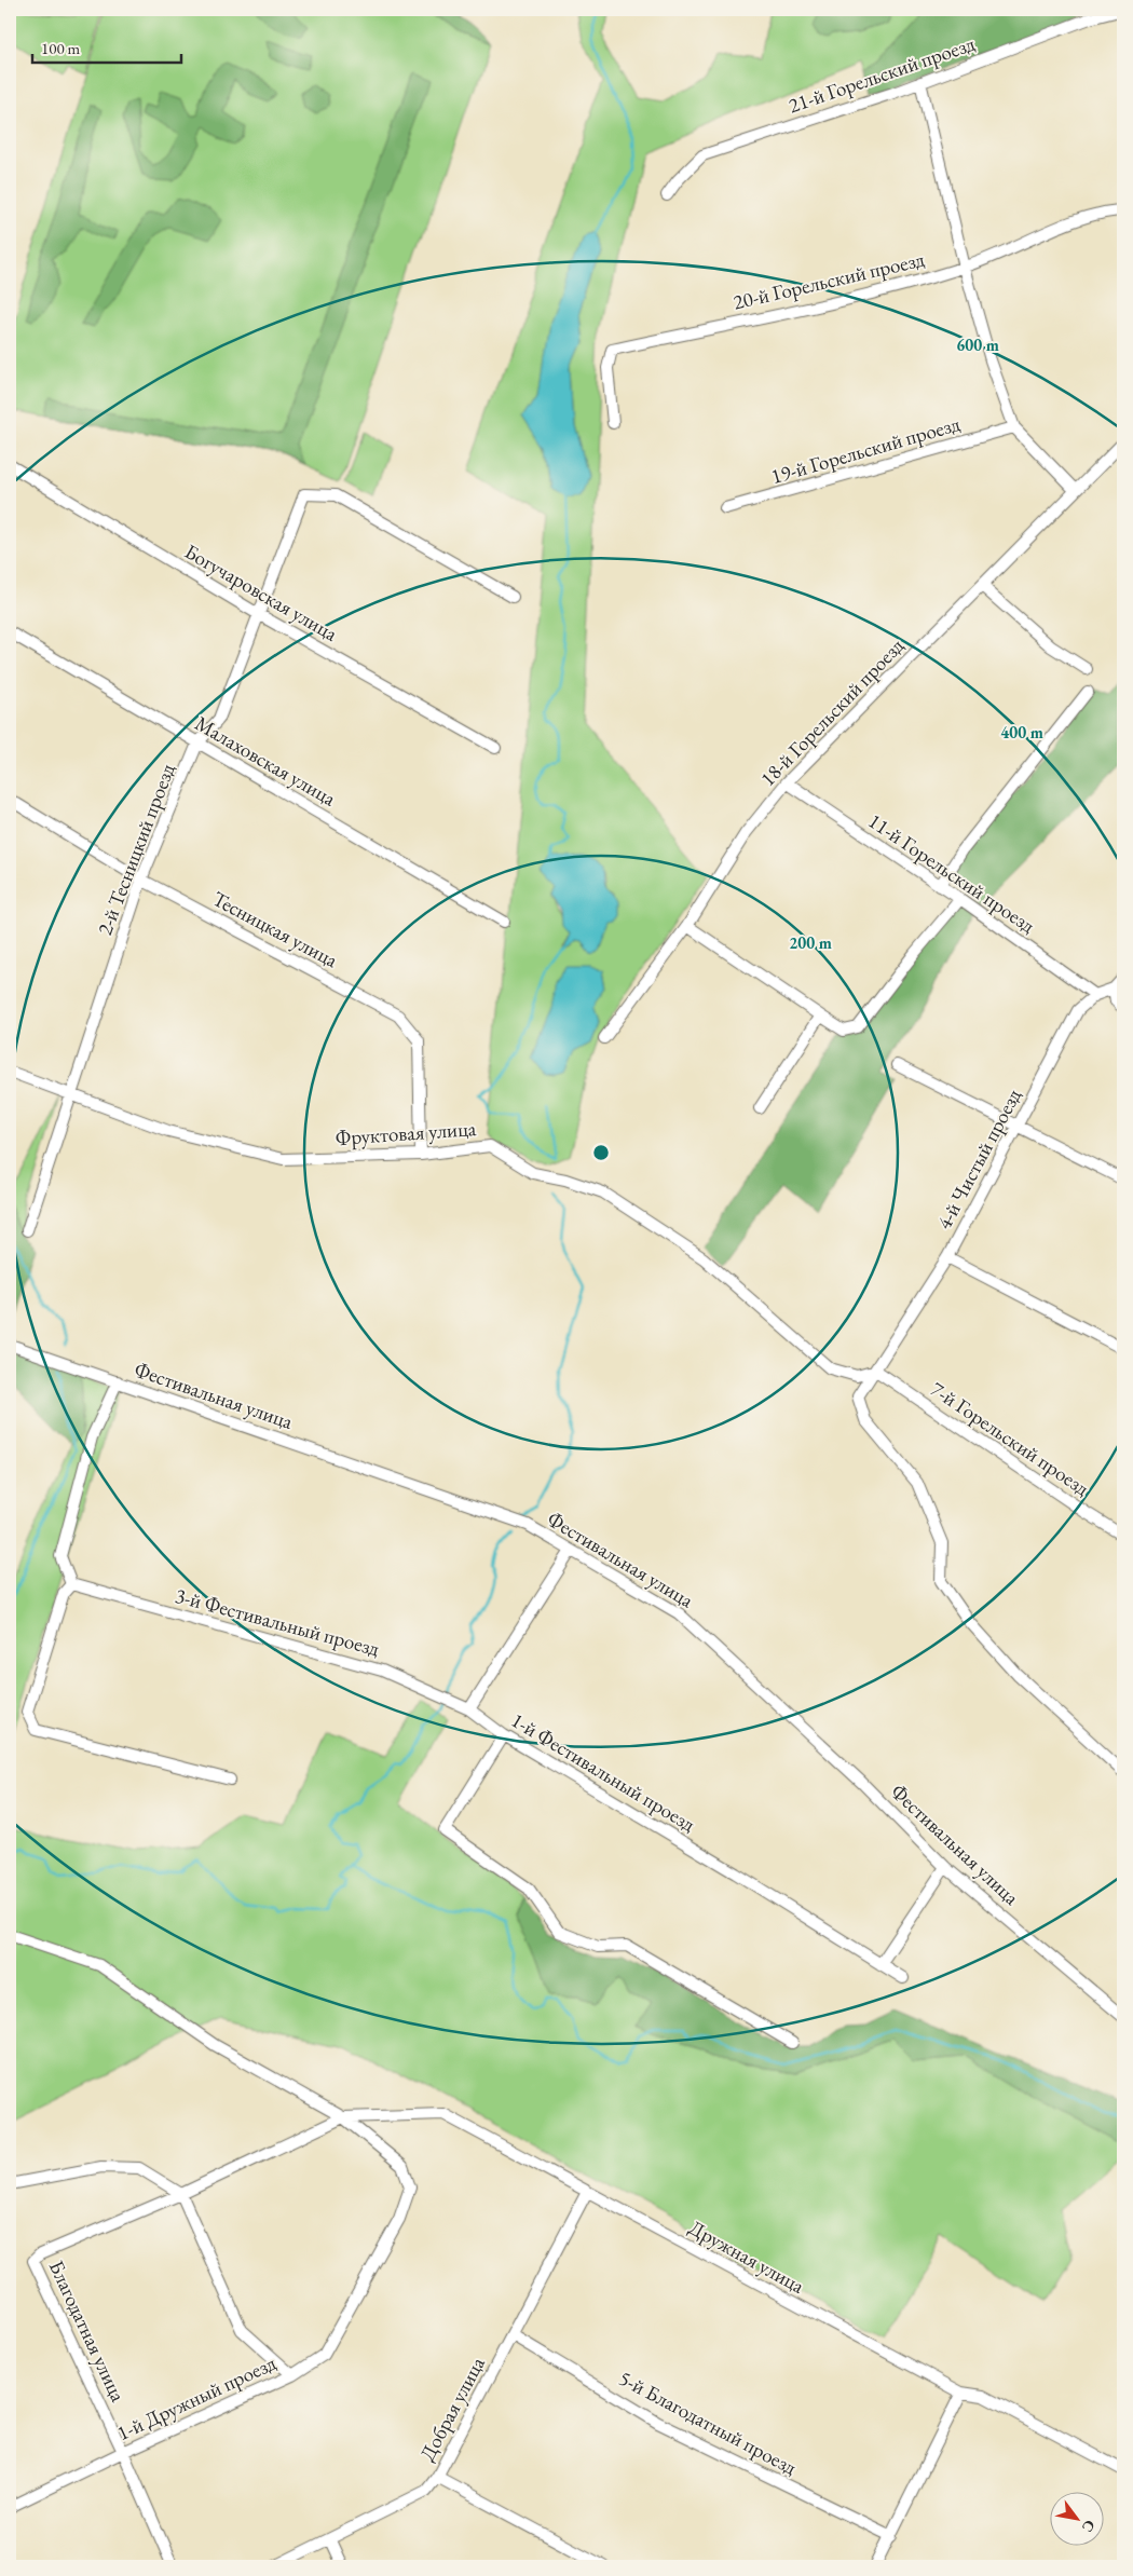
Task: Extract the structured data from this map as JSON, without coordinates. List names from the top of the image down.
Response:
{
  "streets": {
    "street": [
      "21-й Горельский проезд",
      "20-й Горельский проезд",
      "19-й Горельский проезд",
      "Богучаровская улица",
      "18-й Горельский проезд",
      "Малаховская улица",
      "2-й Тесницкий проезд",
      "11-й Горельский проезд",
      "Тесницкая улица",
      "Фруктовая улица",
      "4-й Чистый проезд",
      "Фестивальная улица",
      "7-й Горельский проезд",
      "3-й Фестивальный проезд",
      "1-й Фестивальный проезд",
      "Дружная улица",
      "Благодатная улица",
      "1-й Дружный проезд",
      "Добрая улица",
      "5-й Благодатный проезд"
    ]
  },
  "crossings": [
    ["Богучаровская улица", "2-й Тесницкий проезд"],
    ["18-й Горельский проезд", "11-й Горельский проезд"],
    ["Малаховская улица", "2-й Тесницкий проезд"],
    ["2-й Тесницкий проезд", "Тесницкая улица"],
    ["2-й Тесницкий проезд", "Фруктовая улица"],
    ["11-й Горельский проезд", "4-й Чистый проезд"],
    ["Тесницкая улица", "Фруктовая улица"],
    ["Фруктовая улица", "4-й Чистый проезд"],
    ["Фруктовая улица", "7-й Горельский проезд"],
    ["4-й Чистый проезд", "7-й Горельский проезд"],
    ["3-й Фестивальный проезд", "1-й Фестивальный проезд"],
    ["Дружная улица", "Добрая улица"],
    ["Благодатная улица", "1-й Дружный проезд"],
    ["Добрая улица", "5-й Благодатный проезд"]
  ],
  "scale_bar": "100 m",
  "north": "bottom right",
  "rings": ["600 m", "400 m", "200 m"]
}
